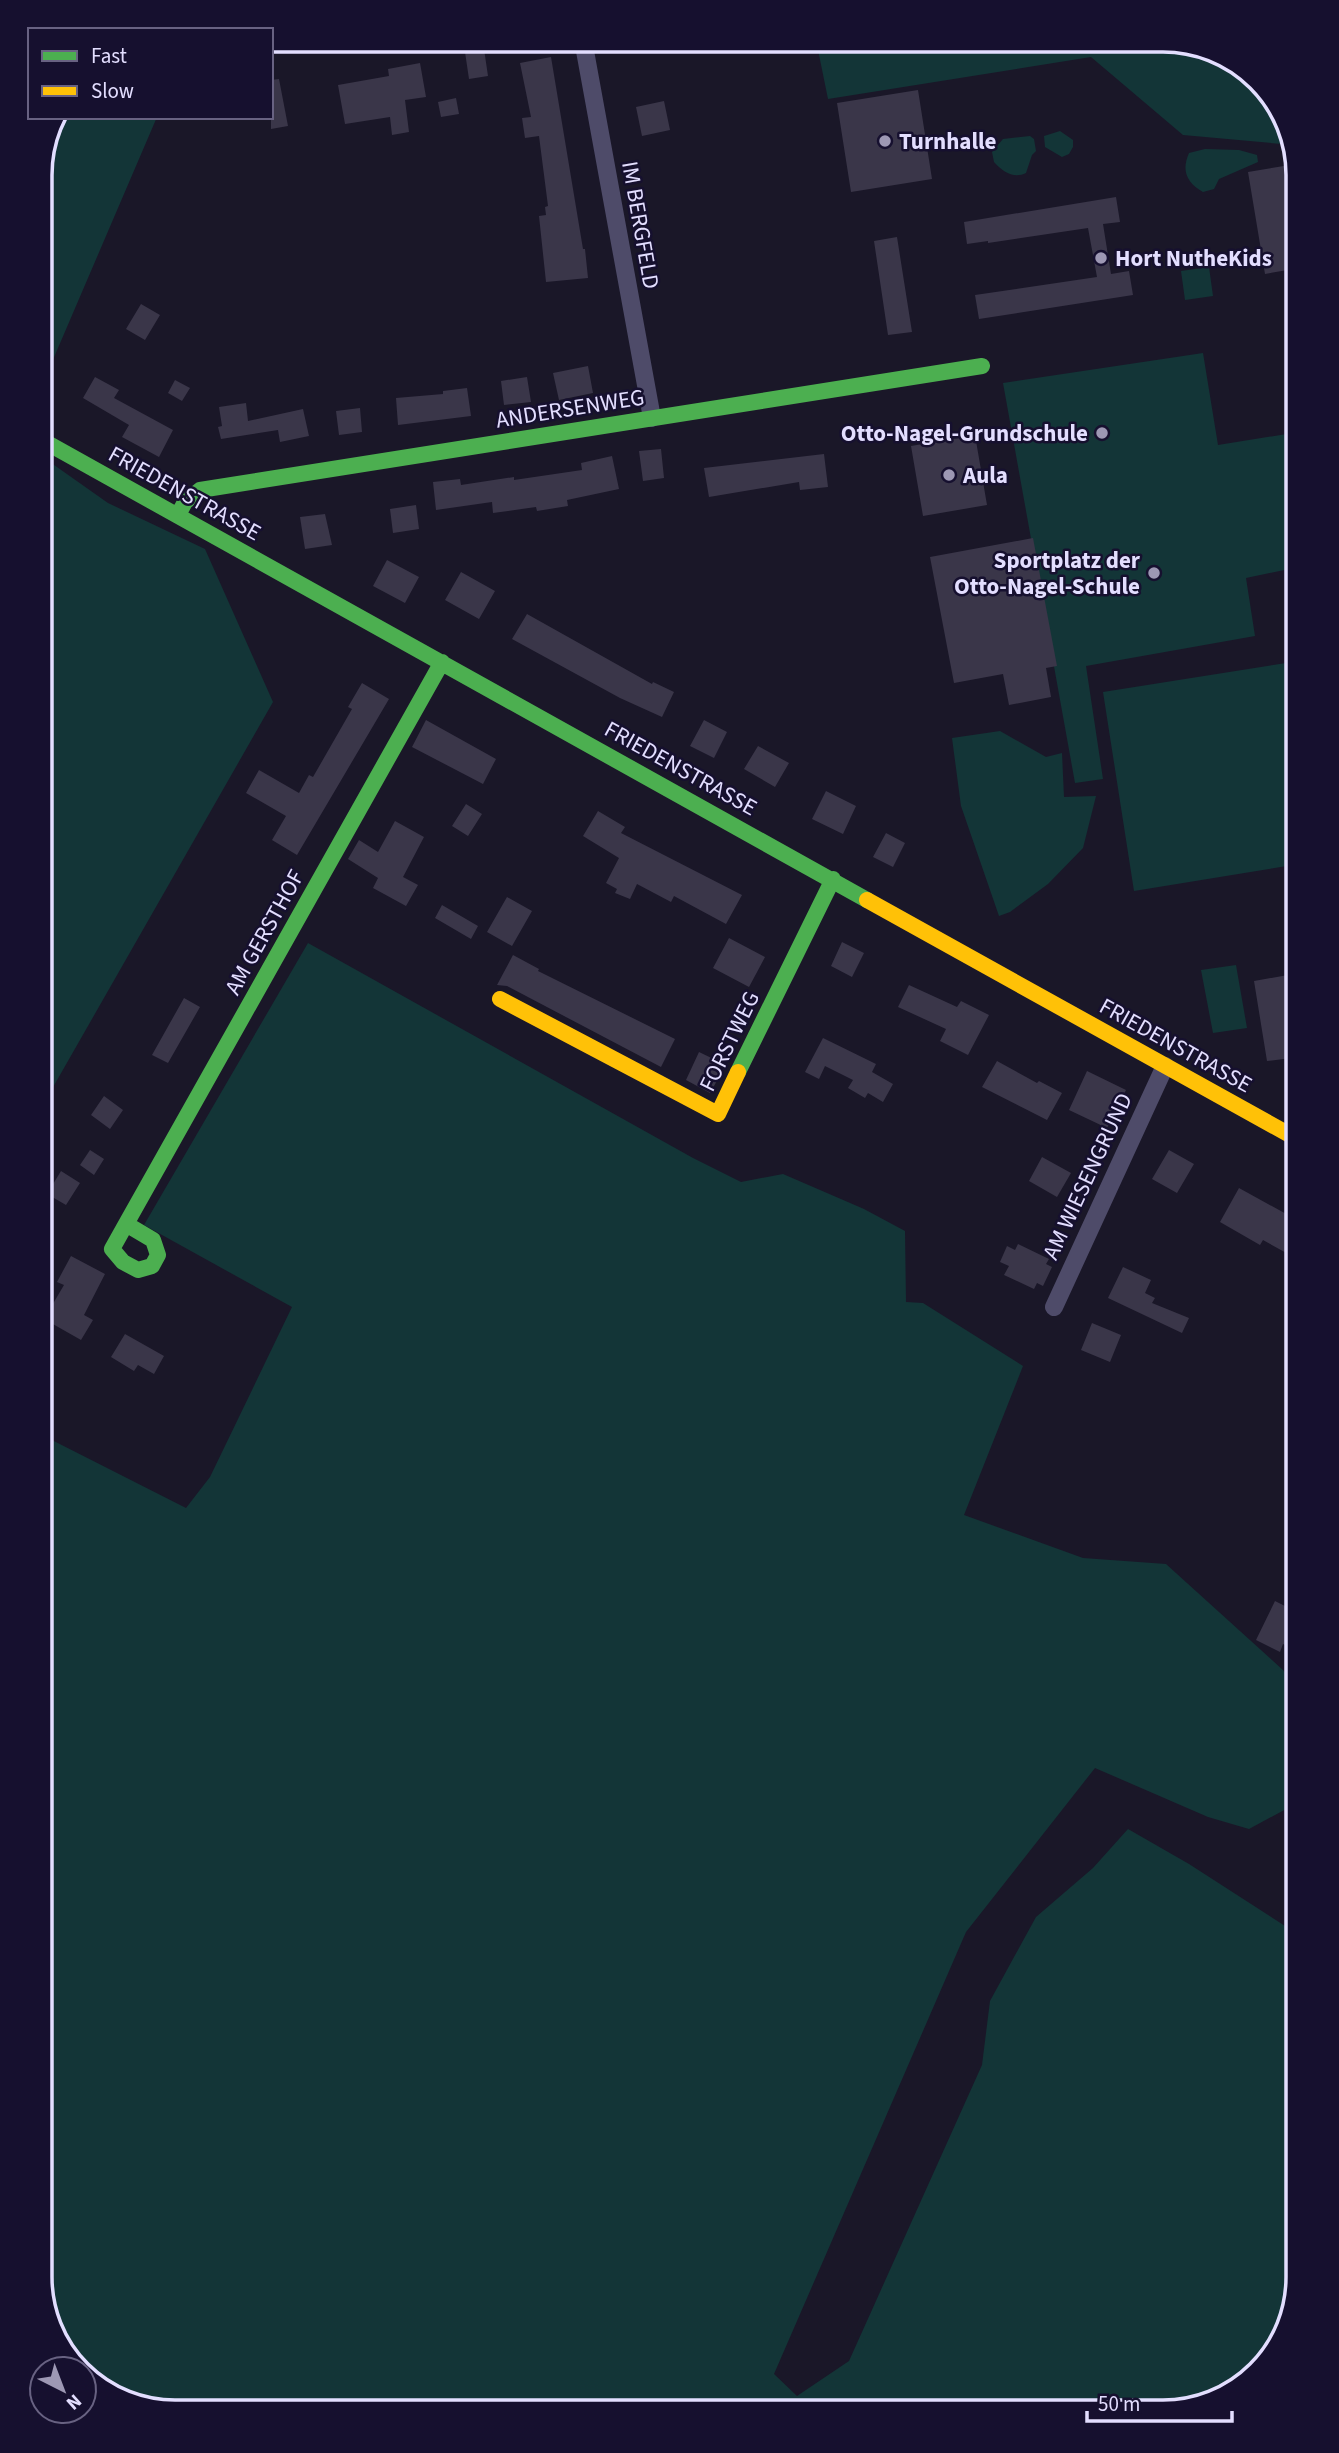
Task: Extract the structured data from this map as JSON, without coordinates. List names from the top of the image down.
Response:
{
  "streets": {
    "street": [
      "IM BERGFELD",
      "ANDERSENWEG",
      "FRIEDENSTRASSE",
      "AM GERSTHOF",
      "FORSTWEG",
      "AM WIESENGRUND"
    ]
  },
  "crossings": [
    ["IM BERGFELD", "ANDERSENWEG"],
    ["ANDERSENWEG", "FRIEDENSTRASSE"],
    ["FRIEDENSTRASSE", "AM GERSTHOF"],
    ["FRIEDENSTRASSE", "FORSTWEG"],
    ["FRIEDENSTRASSE", "AM WIESENGRUND"]
  ],
  "places": [
    "Turnhalle",
    "Hort NutheKids",
    "Otto-Nagel-Grundschule",
    "Aula",
    "Sportplatz der Otto-Nagel-Schule"
  ],
  "legend": ["Fast", "Slow"],
  "scale_bar": "50 m",
  "north": "bottom right"
}
